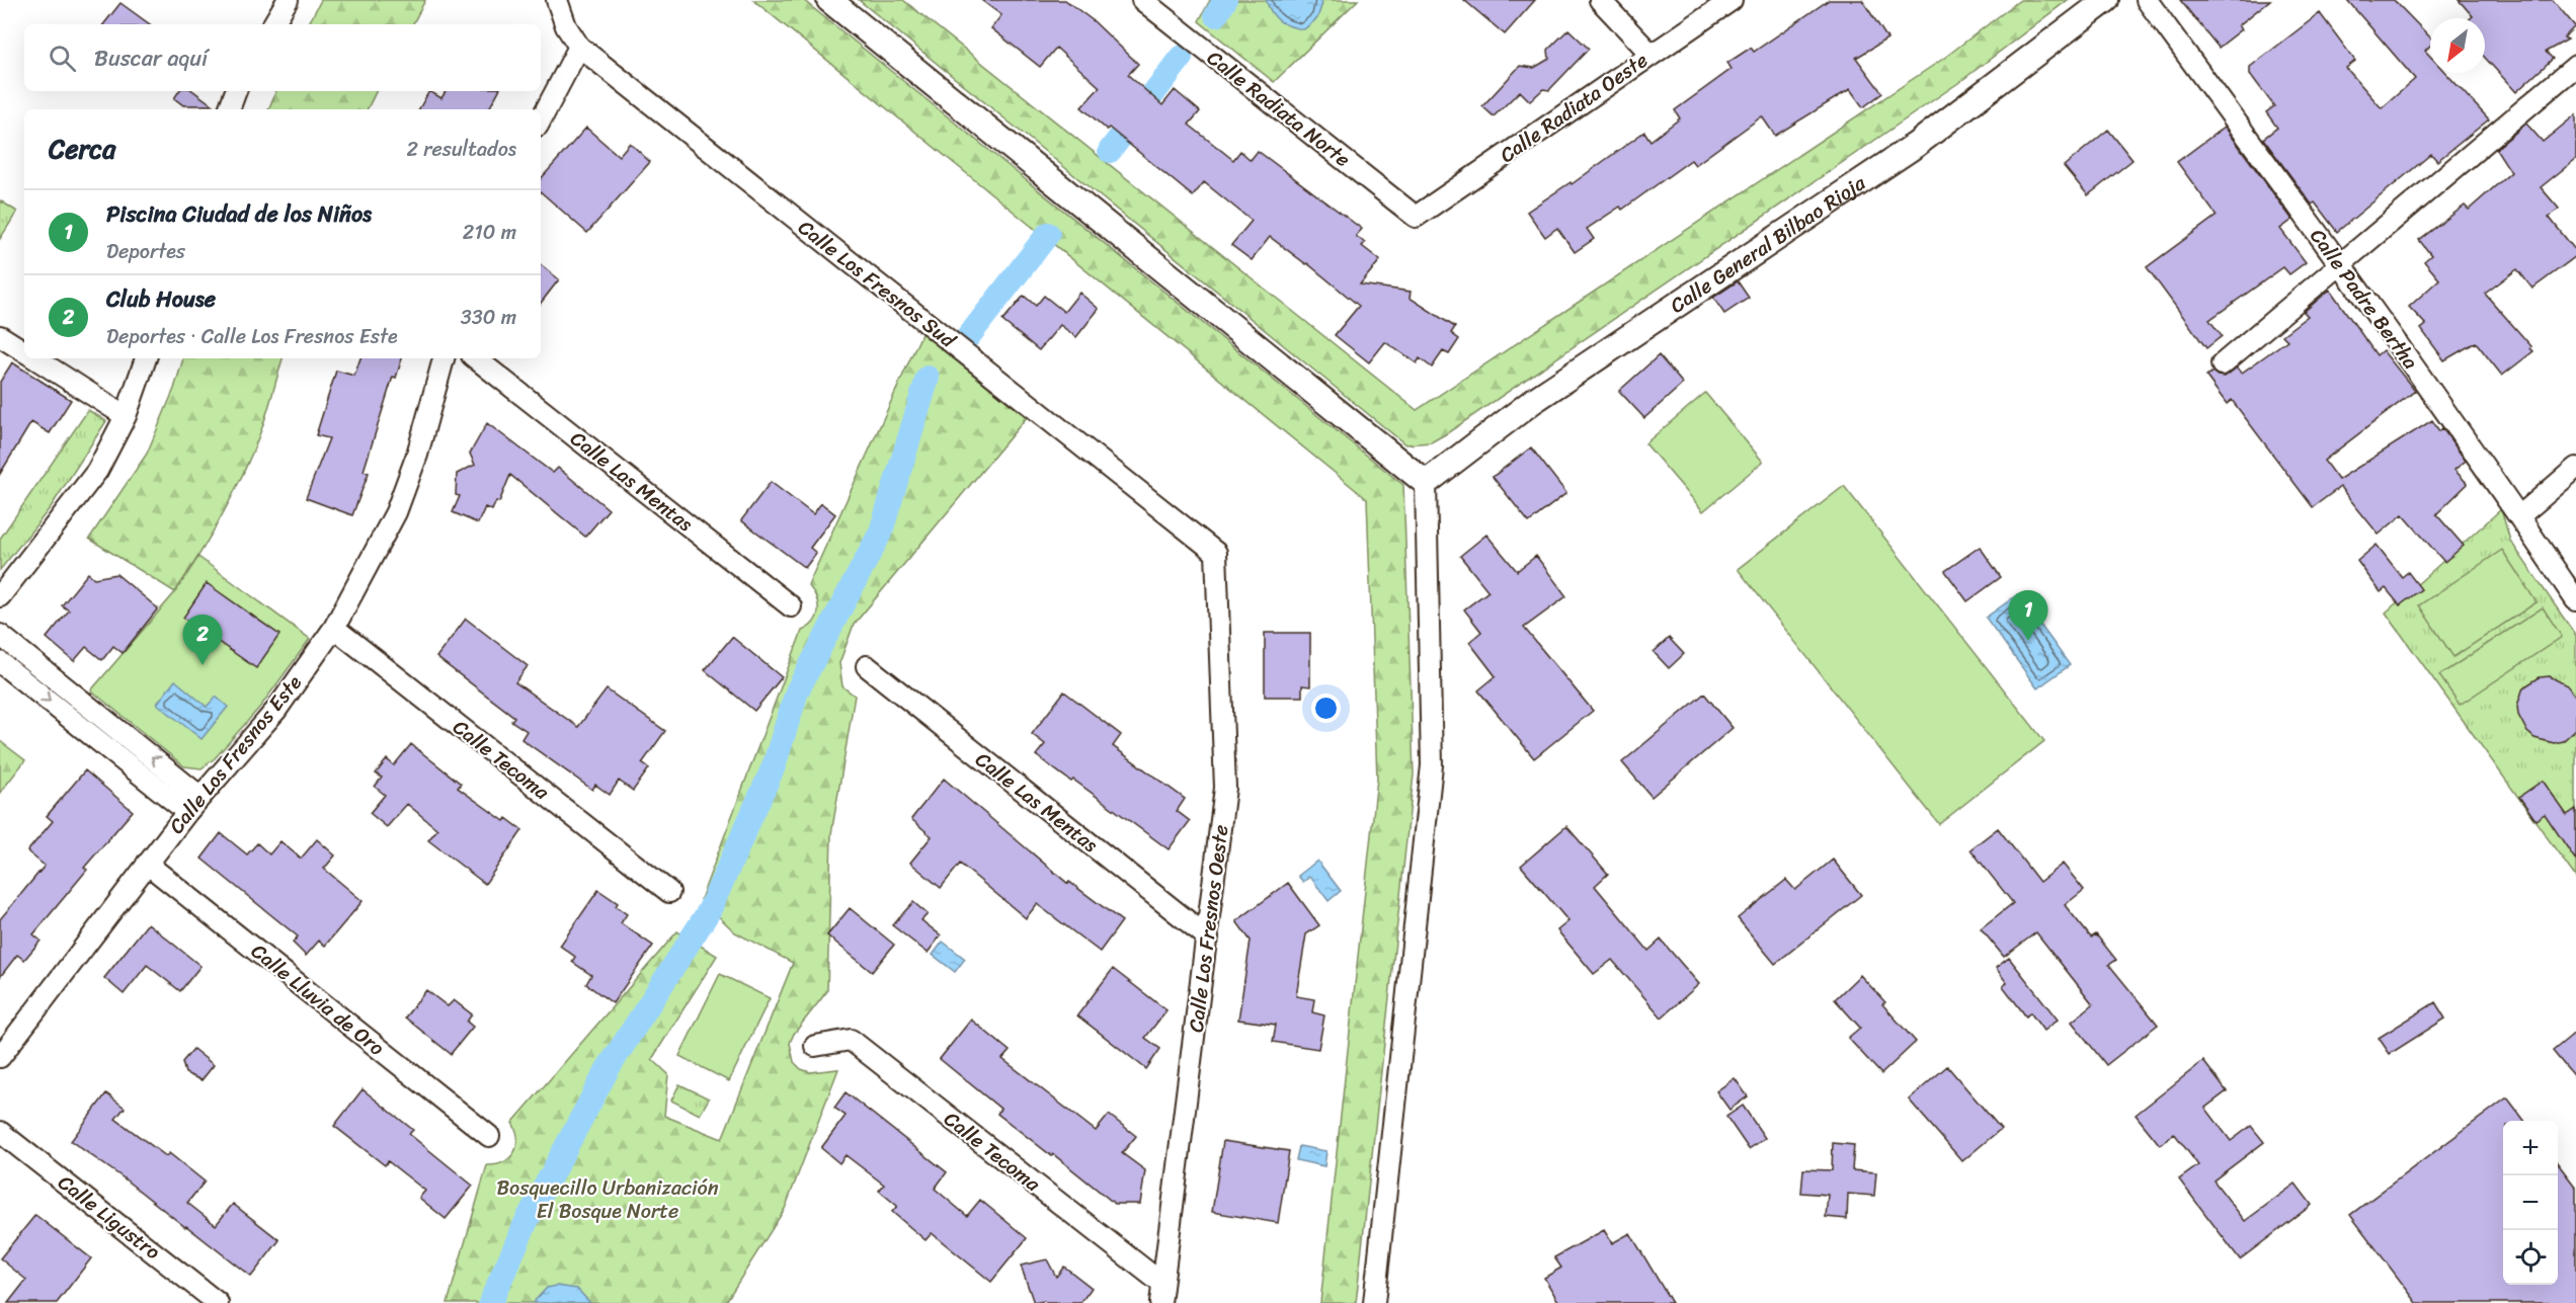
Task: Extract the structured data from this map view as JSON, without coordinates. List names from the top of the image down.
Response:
{
  "streets": {
    "street": [
      "Calle Radiata Oeste",
      "Calle Radiata Norte",
      "Calle General Bilbao Rioja",
      "Calle Los Fresnos Sud",
      "Calle Padre Bertha",
      "Calle Las Mentas",
      "Calle Los Fresnos Este",
      "Calle Tecoma",
      "Calle Los Fresnos Oeste",
      "Calle Lluvia de Oro",
      "Calle Ligustro"
    ]
  },
  "crossings": [
    ["Calle Radiata Oeste", "Calle Radiata Norte"],
    ["Calle Los Fresnos Sud", "Calle Los Fresnos Oeste"],
    ["Calle Las Mentas", "Calle Los Fresnos Oeste"],
    ["Calle Los Fresnos Este", "Calle Tecoma"],
    ["Calle Los Fresnos Este", "Calle Lluvia de Oro"],
    ["Calle Tecoma", "Calle Los Fresnos Oeste"]
  ],
  "parks": ["Bosquecillo Urbanización El Bosque Norte"],
  "north": "bottom left",
  "page": {
    "search": "Buscar aquí",
    "heading": ["Cerca", "2 resultados"],
    "list": [
      {
        "mark": "1",
        "name": "Piscina Ciudad de los Niños",
        "note": "Deportes",
        "value": "210 m"
      },
      {
        "mark": "2",
        "name": "Club House",
        "note": "Deportes · Calle Los Fresnos Este",
        "value": "330 m"
      }
    ],
    "pins": ["1", "2"],
    "map_buttons": ["+", "−"]
  }
}
